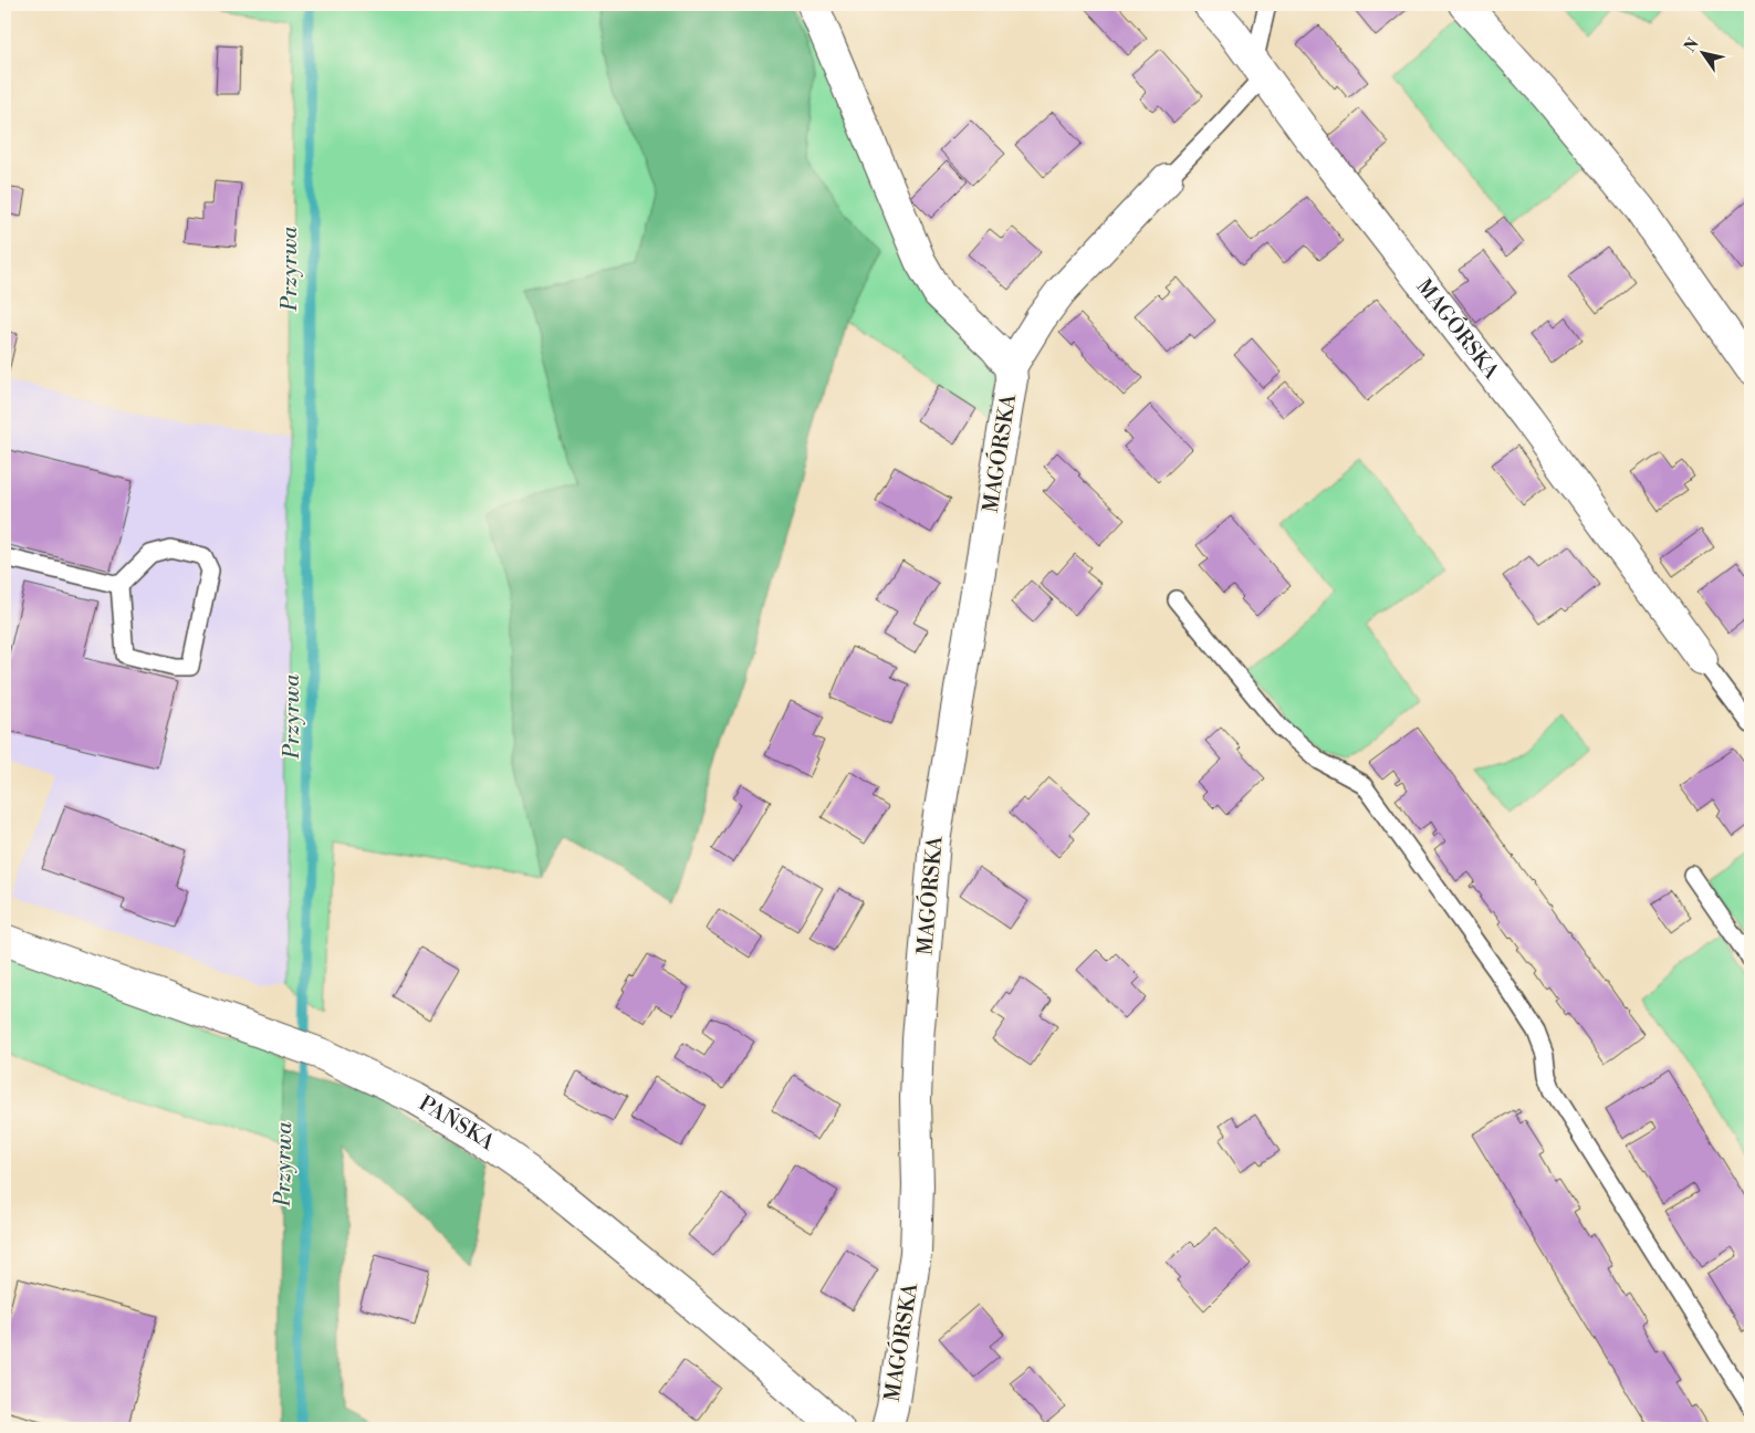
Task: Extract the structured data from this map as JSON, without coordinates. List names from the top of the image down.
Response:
{
  "streets": {
    "street": ["MAGÓRSKA", "PAŃSKA"]
  },
  "water": ["Przyrwa"],
  "north": "top left"
}
